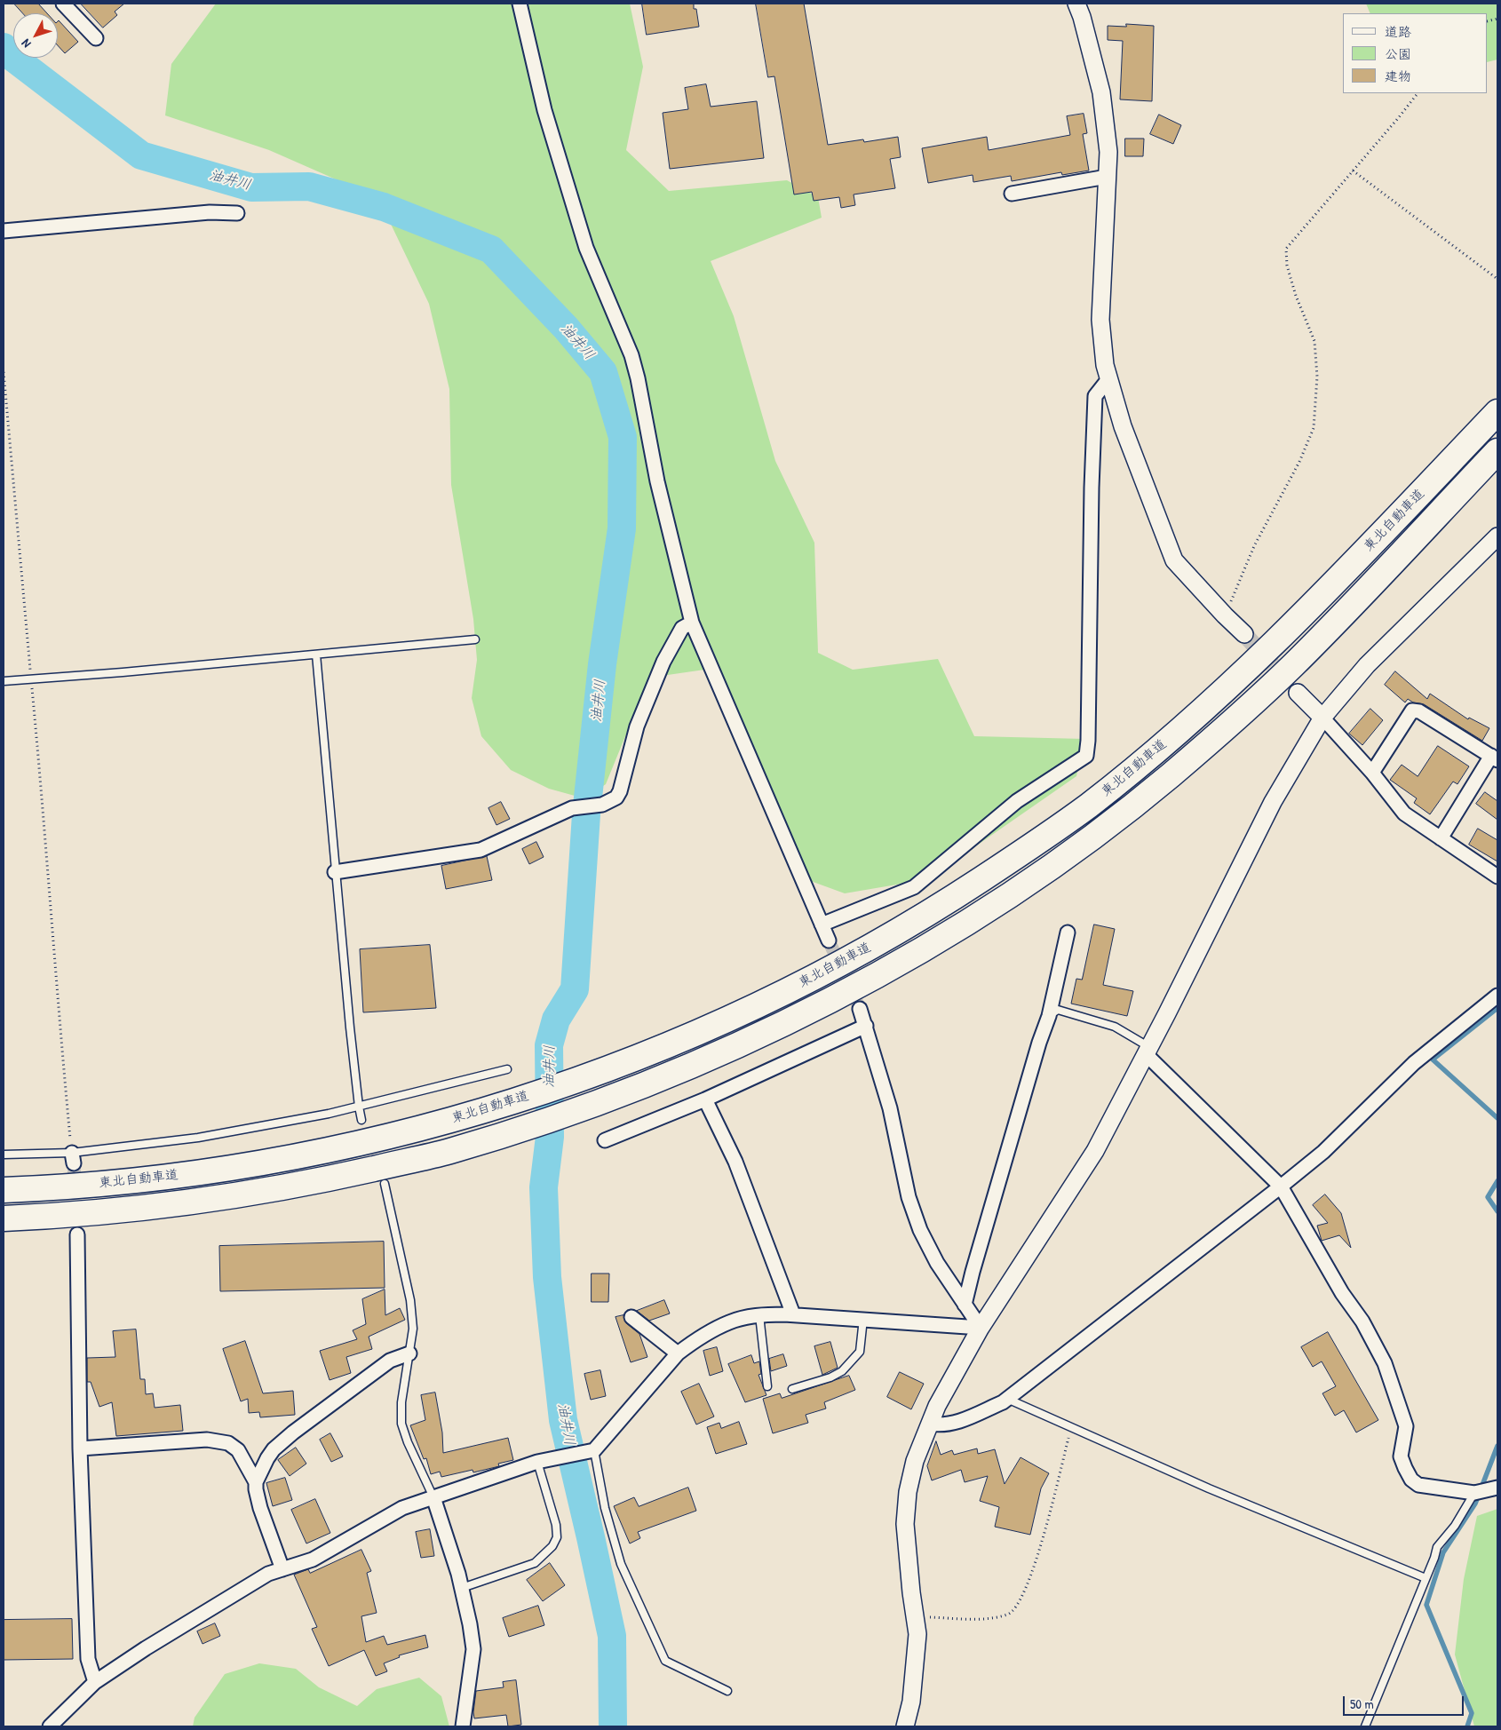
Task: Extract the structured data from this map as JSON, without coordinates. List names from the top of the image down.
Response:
{
  "streets": {
    "highway": ["東北自動車道"]
  },
  "water": ["油井川"],
  "legend": ["道路", "公園", "建物"],
  "scale_bar": "50 m",
  "north": "bottom left"
}
